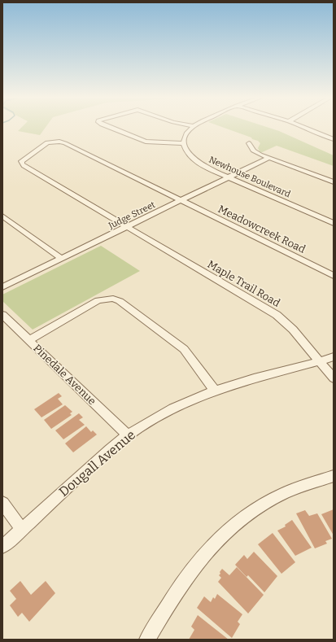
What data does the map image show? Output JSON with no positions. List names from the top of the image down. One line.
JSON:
{"streets":{"street":["Newhouse Boulevard","Judge Street","Meadowcreek Road","Maple Trail Road","Pinedale Avenue","Dougall Avenue"]},"crossings":[["Newhouse Boulevard","Judge Street"],["Judge Street","Meadowcreek Road"],["Judge Street","Maple Trail Road"],["Meadowcreek Road","Maple Trail Road"],["Maple Trail Road","Dougall Avenue"],["Pinedale Avenue","Dougall Avenue"]]}
